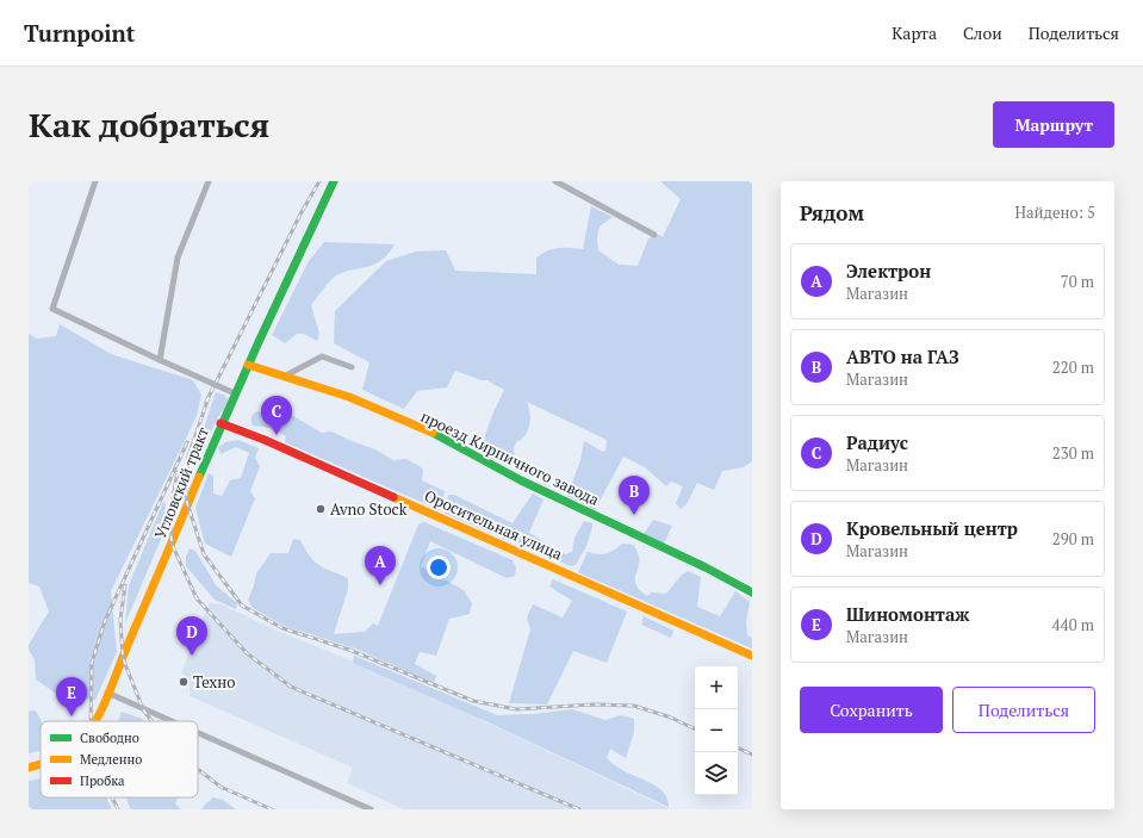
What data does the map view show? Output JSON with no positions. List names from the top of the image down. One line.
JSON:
{"streets":{"main road":["проезд Кирпичного завода","Угловский тракт","Оросительная улица"]},"crossings":[["проезд Кирпичного завода","Угловский тракт"],["Угловский тракт","Оросительная улица"]],"places":["Avno Stoсk","Техно"],"legend":["Свободно","Медленно","Пробка"],"page":{"header":"Turnpoint","nav":["Карта","Слои","Поделиться"],"buttons":["Маршрут",["Сохранить","Поделиться"]],"title":"Как добраться","heading":["Рядом","Найдено: 5"],"list":[{"mark":"A","name":"Электрон","note":"Магазин","value":"70 m"},{"mark":"B","name":"АВТО на ГАЗ","note":"Магазин","value":"220 m"},{"mark":"C","name":"Радиус","note":"Магазин","value":"230 m"},{"mark":"D","name":"Кровельный центр","note":"Магазин","value":"290 m"},{"mark":"E","name":"Шиномонтаж","note":"Магазин","value":"440 m"}],"pins":["C","B","A","D","E"],"map_buttons":["+","−"]}}
